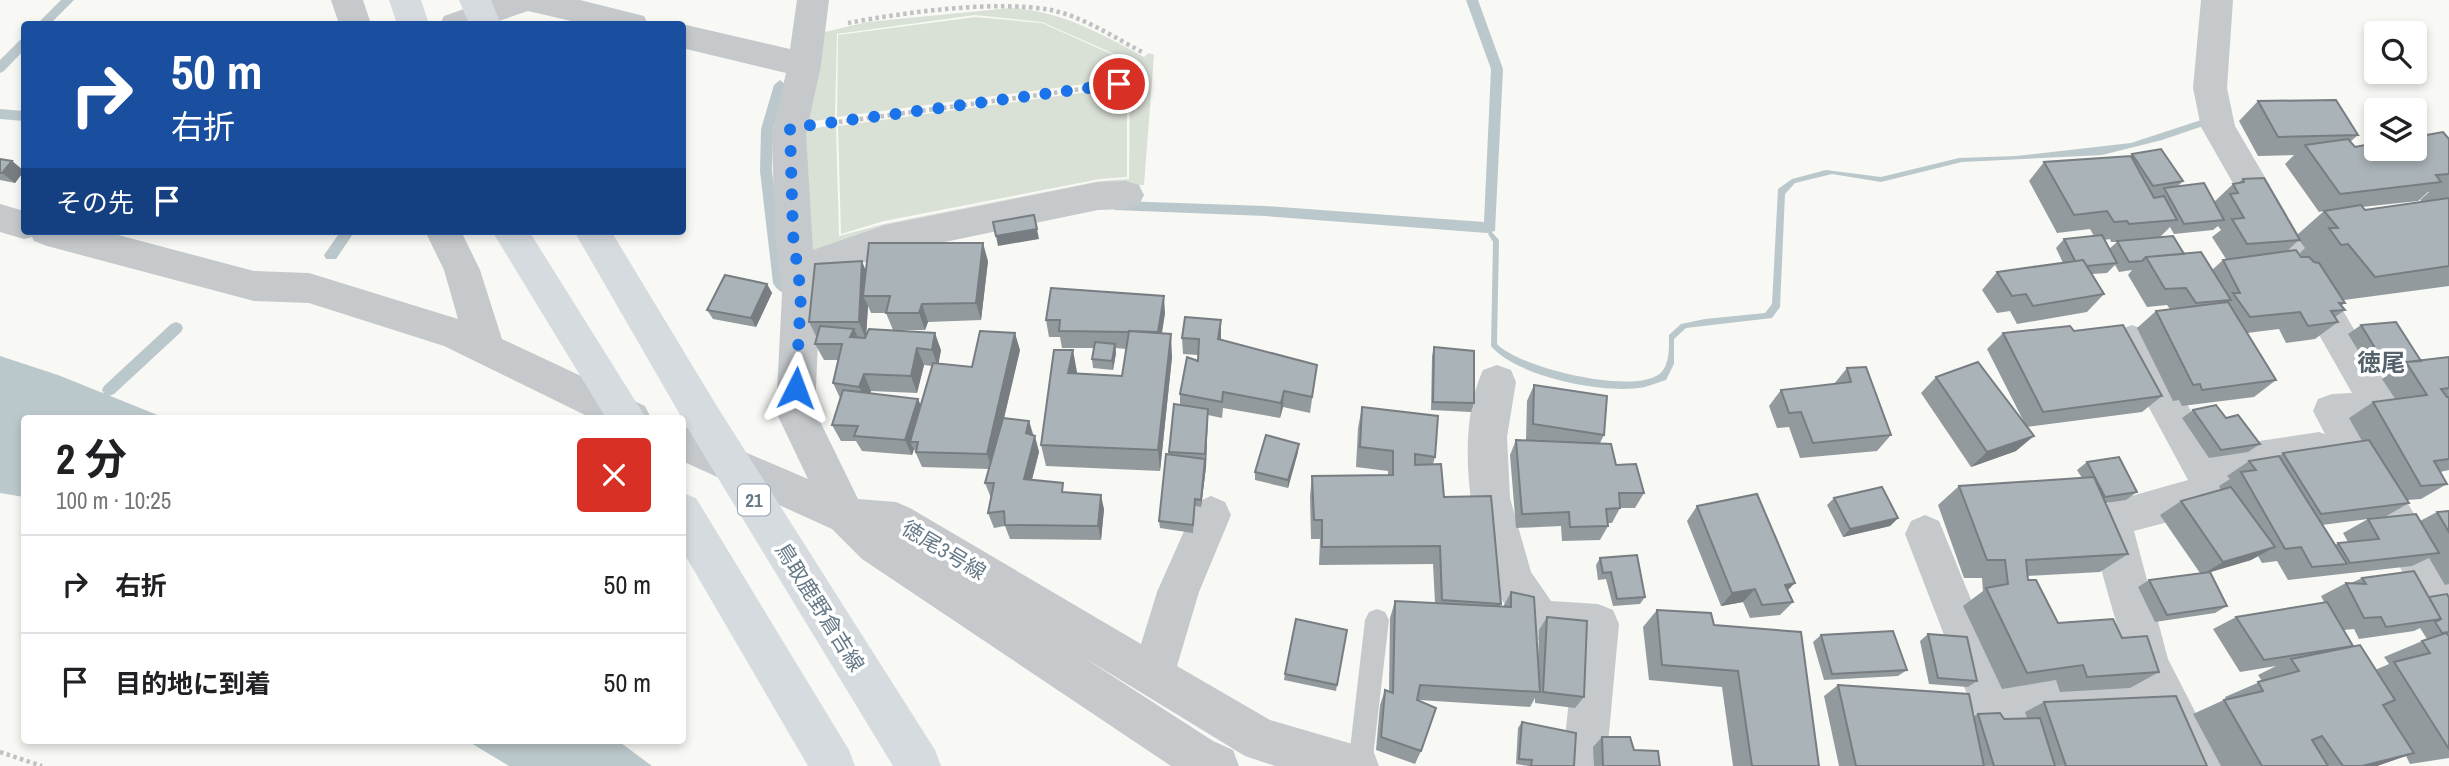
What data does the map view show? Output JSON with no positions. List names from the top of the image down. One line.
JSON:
{"streets":{"main road":["21","鳥取鹿野倉吉線"],"street":["徳尾3号線"]},"districts":["徳尾"],"page":{"turn":["50 m","右折"],"then":"その先","heading":["2 分","100 m · 10:25"],"list":[{"name":"右折","value":"50 m"},{"name":"目的地に到着","value":"50 m"}]}}
